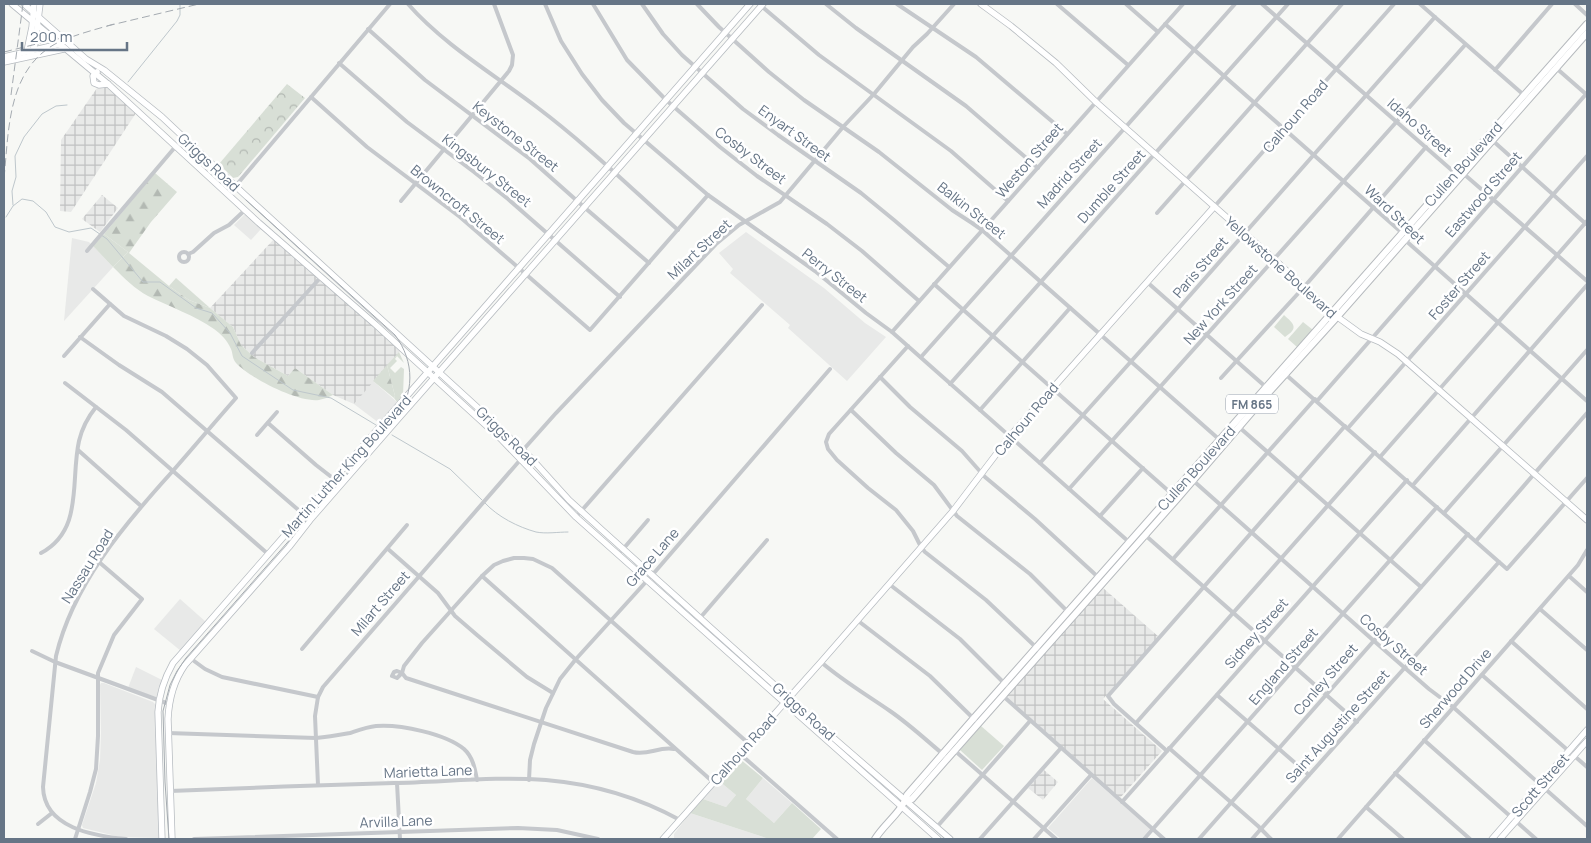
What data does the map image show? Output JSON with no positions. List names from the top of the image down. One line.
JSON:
{"streets":{"main road":["Calhoun Road","Griggs Road","Cullen Boulevard","Yellowstone Boulevard","FM 865","Martin Luther King Boulevard","Scott Street"],"street":["Idaho Street","Enyart Street","Keystone Street","Cosby Street","Weston Street","Kingsbury Street","Madrid Street","Dumble Street","Eastwood Street","Browncroft Street","Balkin Street","Ward Street","Milart Street","Paris Street","Perry Street","Foster Street","New York Street","Grace Lane","Nassau Road","Sidney Street","England Street","Conley Street","Sherwood Drive","Saint Augustine Street","Marietta Lane","Arvilla Lane"]},"crossings":[["Calhoun Road","Idaho Street"],["Calhoun Road","Griggs Road"],["Calhoun Road","Balkin Street"],["Calhoun Road","Ward Street"],["Calhoun Road","Yellowstone Boulevard"],["Calhoun Road","Perry Street"],["Calhoun Road","Marietta Lane"],["Idaho Street","Cullen Boulevard"],["Idaho Street","Dumble Street"],["Idaho Street","Eastwood Street"],["Idaho Street","Paris Street"],["Idaho Street","Foster Street"],["Idaho Street","New York Street"],["Enyart Street","Weston Street"],["Enyart Street","Milart Street"],["Enyart Street","Martin Luther King Boulevard"],["Keystone Street","Martin Luther King Boulevard"],["Cosby Street","Weston Street"],["Cosby Street","Cullen Boulevard"],["Cosby Street","Eastwood Street"],["Cosby Street","Milart Street"],["Cosby Street","Foster Street"],["Cosby Street","Martin Luther King Boulevard"],["Cosby Street","Sidney Street"],["Cosby Street","England Street"],["Cosby Street","Conley Street"],["Cosby Street","Sherwood Drive"],["Cosby Street","Saint Augustine Street"],["Cosby Street","Scott Street"],["Weston Street","Balkin Street"],["Weston Street","Ward Street"],["Weston Street","Yellowstone Boulevard"],["Weston Street","Perry Street"],["Griggs Road","Cullen Boulevard"],["Griggs Road","Milart Street"],["Griggs Road","Martin Luther King Boulevard"],["Griggs Road","Grace Lane"],["Cullen Boulevard","Balkin Street"],["Cullen Boulevard","Ward Street"],["Cullen Boulevard","Yellowstone Boulevard"],["Cullen Boulevard","Perry Street"],["Kingsbury Street","Browncroft Street"],["Kingsbury Street","Martin Luther King Boulevard"],["Madrid Street","Balkin Street"],["Madrid Street","Ward Street"],["Madrid Street","Yellowstone Boulevard"],["Madrid Street","Perry Street"],["Dumble Street","Balkin Street"],["Dumble Street","Ward Street"],["Dumble Street","Yellowstone Boulevard"],["Dumble Street","Perry Street"],["Eastwood Street","Ward Street"],["Eastwood Street","Yellowstone Boulevard"],["Browncroft Street","Martin Luther King Boulevard"],["Balkin Street","Milart Street"],["Balkin Street","Paris Street"],["Balkin Street","New York Street"],["Balkin Street","Martin Luther King Boulevard"],["Ward Street","Paris Street"],["Ward Street","Foster Street"],["Ward Street","New York Street"],["Milart Street","Perry Street"],["Milart Street","Marietta Lane"],["Paris Street","Yellowstone Boulevard"],["Paris Street","Perry Street"],["Yellowstone Boulevard","Foster Street"],["Yellowstone Boulevard","New York Street"],["Perry Street","New York Street"],["Perry Street","Martin Luther King Boulevard"],["Martin Luther King Boulevard","Marietta Lane"],["Grace Lane","Marietta Lane"]],"scale_bar":"200 m"}
